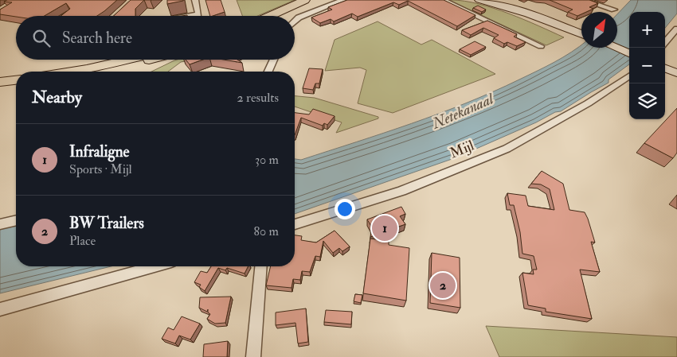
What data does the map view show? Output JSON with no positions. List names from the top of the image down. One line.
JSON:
{"streets":{"street":["Mijl"]},"water":["Netekanaal"],"north":"top right","page":{"map_buttons":["+","−"],"search":"Search here","heading":["Nearby","2 results"],"list":[{"mark":"1","name":"Infraligne","note":"Sports · Mijl","value":"30 m"},{"mark":"2","name":"BW Trailers","note":"Place","value":"80 m"}],"pins":["1","2"]}}
